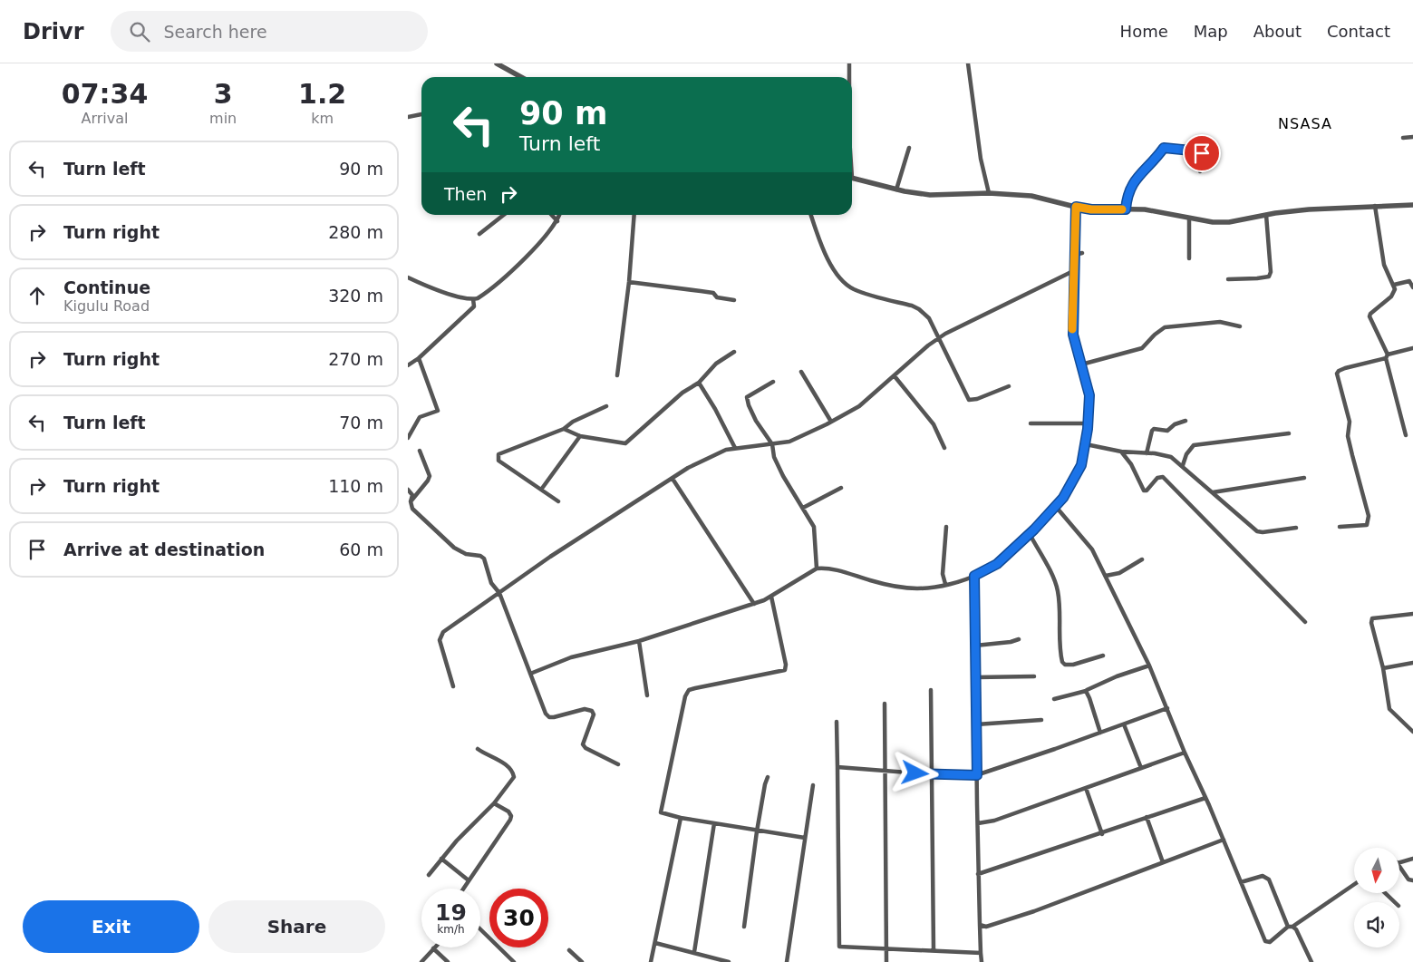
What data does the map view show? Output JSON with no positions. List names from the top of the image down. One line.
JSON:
{"districts":["NSASA"],"north":"bottom","page":{"header":"Drivr","search":"Search here","nav":["Home","Map","About","Contact"],"eta":["07:34","Arrival","3","min","1.2","km"],"turn":["90 m","Turn left"],"list":[{"name":"Turn left","value":"90 m"},{"name":"Turn right","value":"280 m"},{"name":"Continue","note":"Kigulu Road","value":"320 m"},{"name":"Turn right","value":"270 m"},{"name":"Turn left","value":"70 m"},{"name":"Turn right","value":"110 m"},{"name":"Arrive at destination","value":"60 m"}],"then":"Then","speed":"19 km/h","limit":"30","buttons":["Exit","Share"]}}
